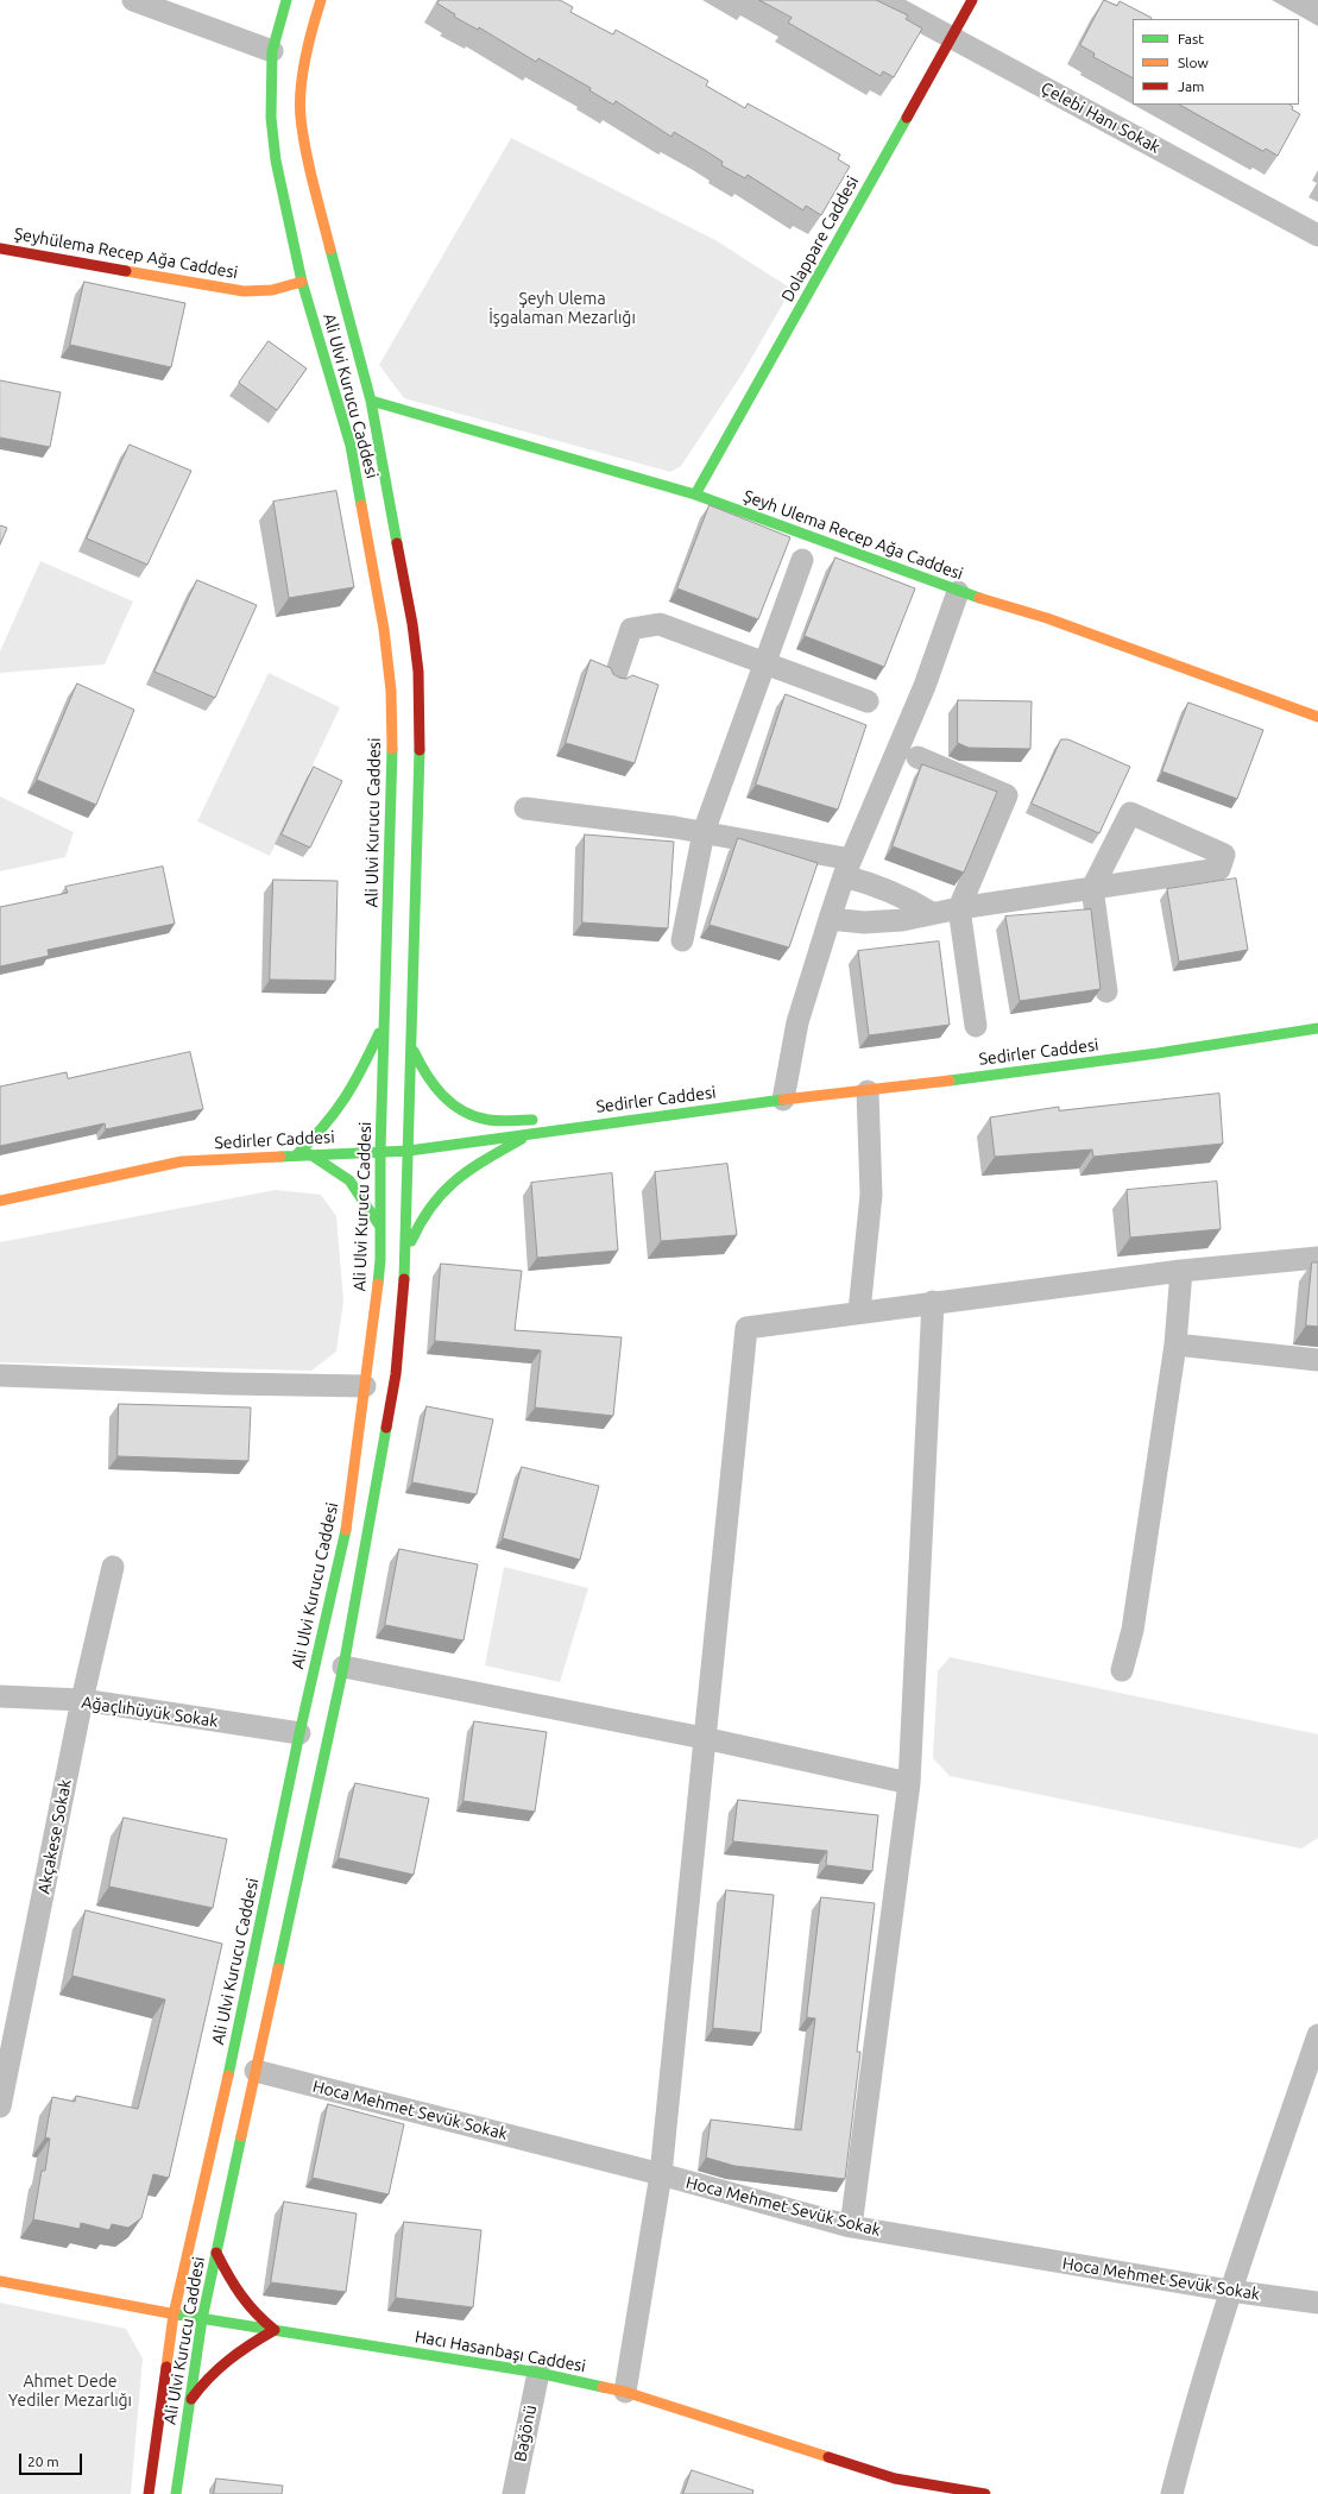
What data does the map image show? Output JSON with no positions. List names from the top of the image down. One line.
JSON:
{"streets":{"main road":["Dolappare Caddesi","Şeyhülema Recep Ağa Caddesi","Ali Ulvi Kurucu Caddesi","Şeyh Ulema Recep Ağa Caddesi","Sedirler Caddesi","Hacı Hasanbaşı Caddesi"],"street":["Çelebi Hanı Sokak","Ağaçlıhüyük Sokak","Akçakese Sokak","Hoca Mehmet Sevük Sokak","Bağönü"]},"crossings":[["Çelebi Hanı Sokak","Dolappare Caddesi"],["Dolappare Caddesi","Şeyh Ulema Recep Ağa Caddesi"],["Şeyhülema Recep Ağa Caddesi","Ali Ulvi Kurucu Caddesi"],["Ali Ulvi Kurucu Caddesi","Şeyh Ulema Recep Ağa Caddesi"],["Ali Ulvi Kurucu Caddesi","Sedirler Caddesi"],["Ali Ulvi Kurucu Caddesi","Ağaçlıhüyük Sokak"],["Ali Ulvi Kurucu Caddesi","Hoca Mehmet Sevük Sokak"],["Ali Ulvi Kurucu Caddesi","Hacı Hasanbaşı Caddesi"],["Ağaçlıhüyük Sokak","Akçakese Sokak"],["Hacı Hasanbaşı Caddesi","Bağönü"]],"parks":["Şeyh Ulema İşgalaman Mezarlığı","Ahmet Dede Yediler Mezarlığı"],"legend":["Fast","Slow","Jam"],"scale_bar":"20 m"}
